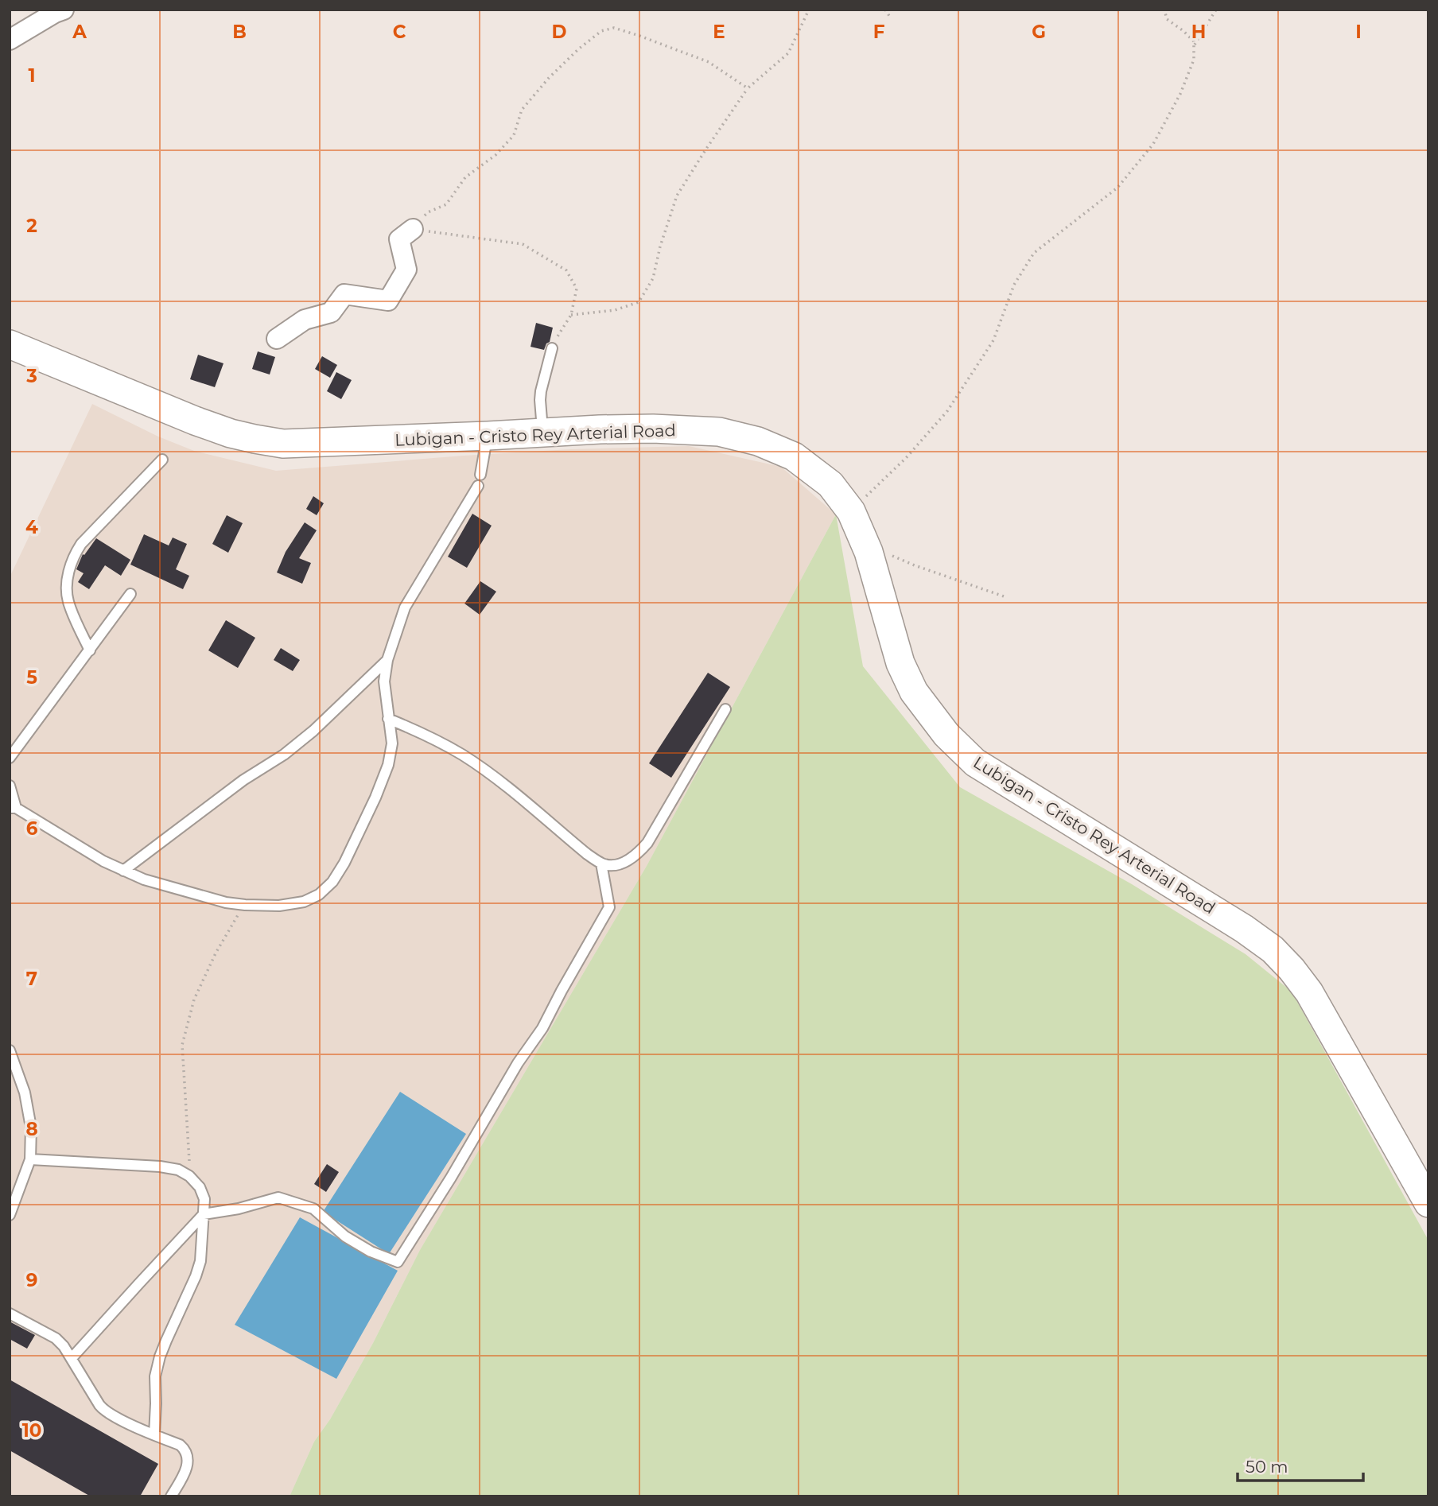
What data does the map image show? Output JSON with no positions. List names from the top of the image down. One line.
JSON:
{"streets":{"main road":["Lubigan - Cristo Rey Arterial Road"]},"scale_bar":"50 m","grid":{"columns":["A","B","C","D","E","F","G","H","I"],"rows":["1","2","3","4","5","6","7","8","9","10"]}}
